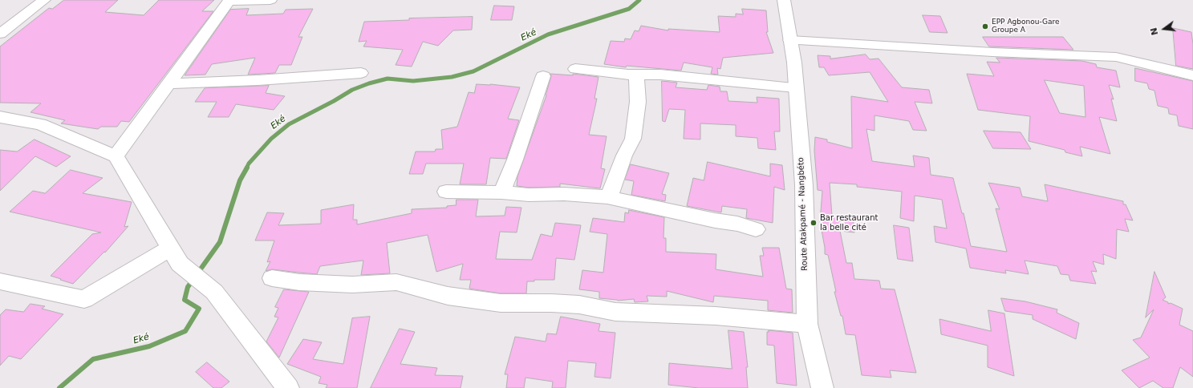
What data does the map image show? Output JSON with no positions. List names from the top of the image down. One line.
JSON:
{"streets":{"street":["Route Atakpamé - Nangbéto"]},"water":["Eké"],"places":["EPP Agbonou-Gare Groupe A","Bar restaurant la belle cité"],"north":"left"}
